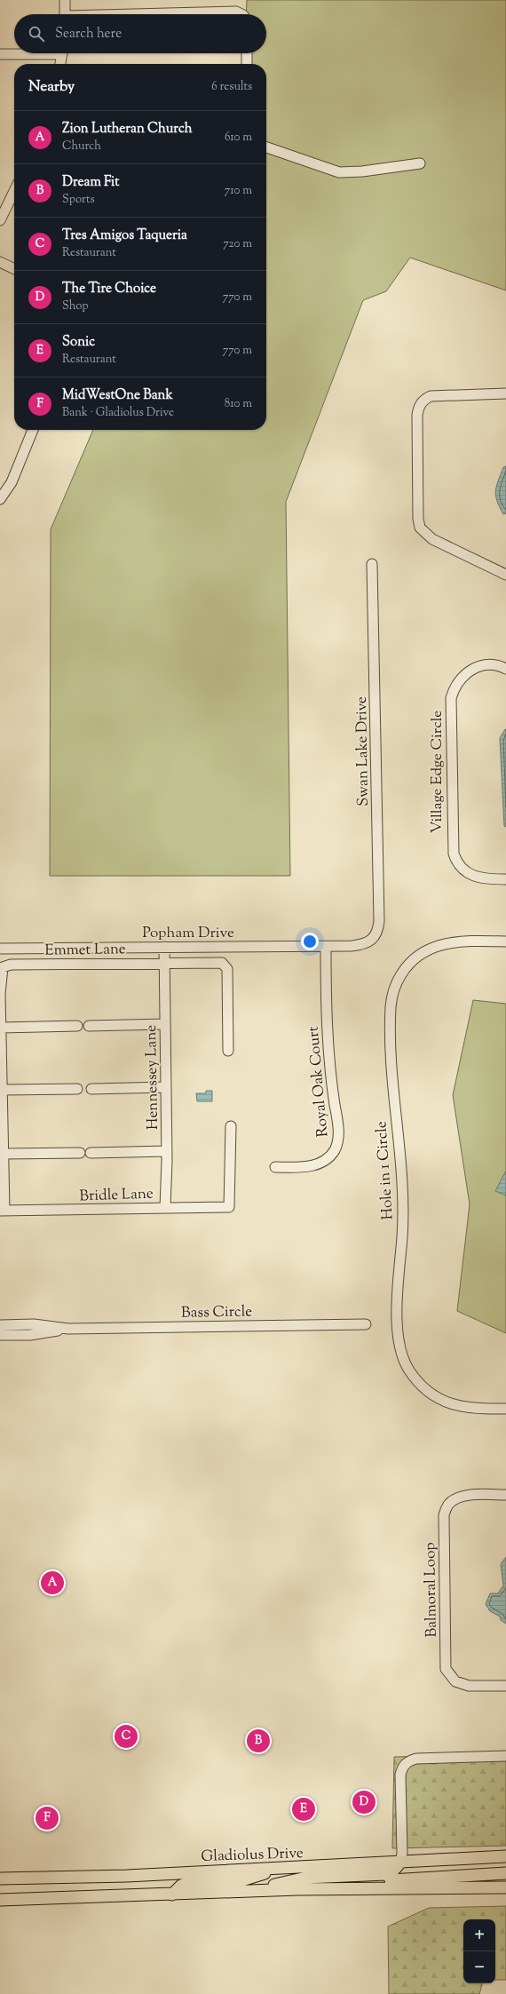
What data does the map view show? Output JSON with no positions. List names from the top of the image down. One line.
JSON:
{"streets":{"main road":["Gladiolus Drive"],"street":["Swan Lake Drive","Village Edge Circle","Popham Drive","Emmet Lane","Hennessey Lane","Royal Oak Court","Hole in 1 Circle","Bridle Lane","Bass Circle","Balmoral Loop"]},"crossings":[["Swan Lake Drive","Popham Drive"],["Popham Drive","Hennessey Lane"],["Popham Drive","Royal Oak Court"],["Emmet Lane","Hennessey Lane"],["Hennessey Lane","Bridle Lane"]],"page":{"search":"Search here","heading":["Nearby","6 results"],"list":[{"mark":"A","name":"Zion Lutheran Church","note":"Church","value":"610 m"},{"mark":"B","name":"Dream Fit","note":"Sports","value":"710 m"},{"mark":"C","name":"Tres Amigos Taqueria","note":"Restaurant","value":"720 m"},{"mark":"D","name":"The Tire Choice","note":"Shop","value":"770 m"},{"mark":"E","name":"Sonic","note":"Restaurant","value":"770 m"},{"mark":"F","name":"MidWestOne Bank","note":"Bank · Gladiolus Drive","value":"810 m"}],"pins":["A","C","B","D","E","F"],"map_buttons":["+","−"]}}
